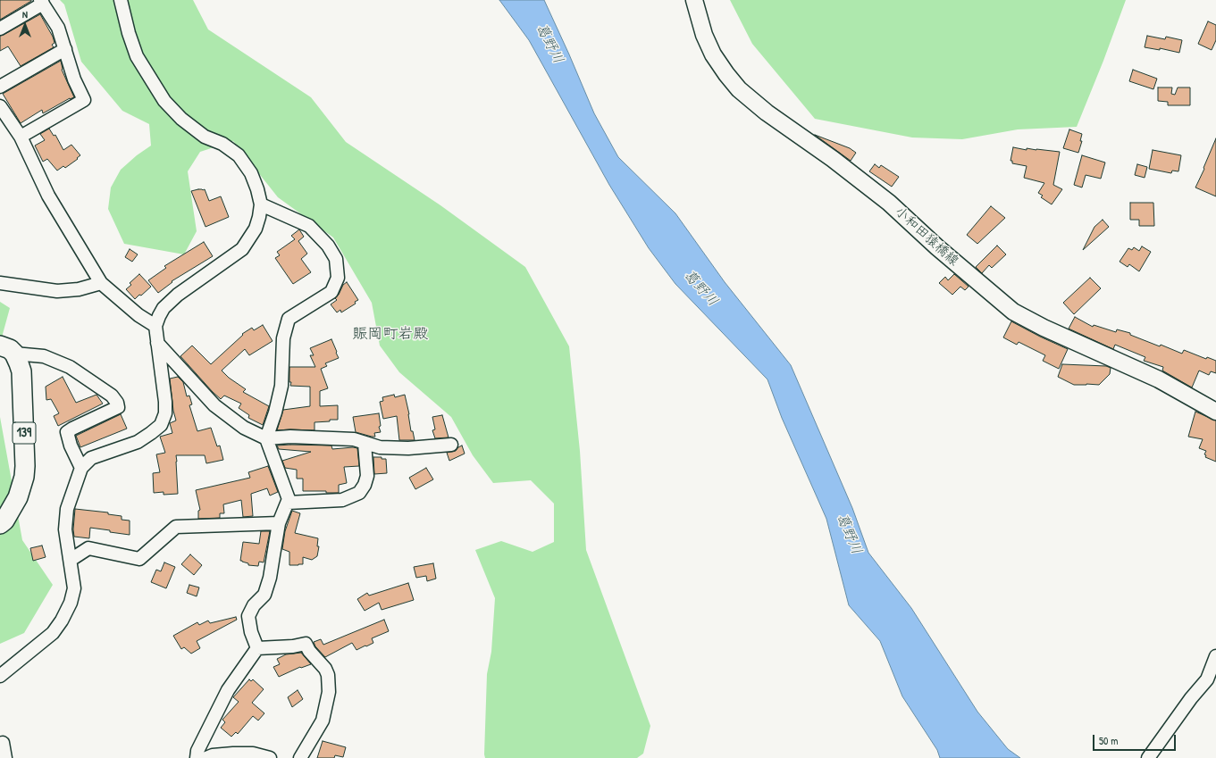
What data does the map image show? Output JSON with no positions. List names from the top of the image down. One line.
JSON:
{"streets":{"highway":["139"],"main road":["小和田猿橋線"]},"districts":["賑岡町岩殿"],"water":["葛野川"],"scale_bar":"50 m","north":"top"}
